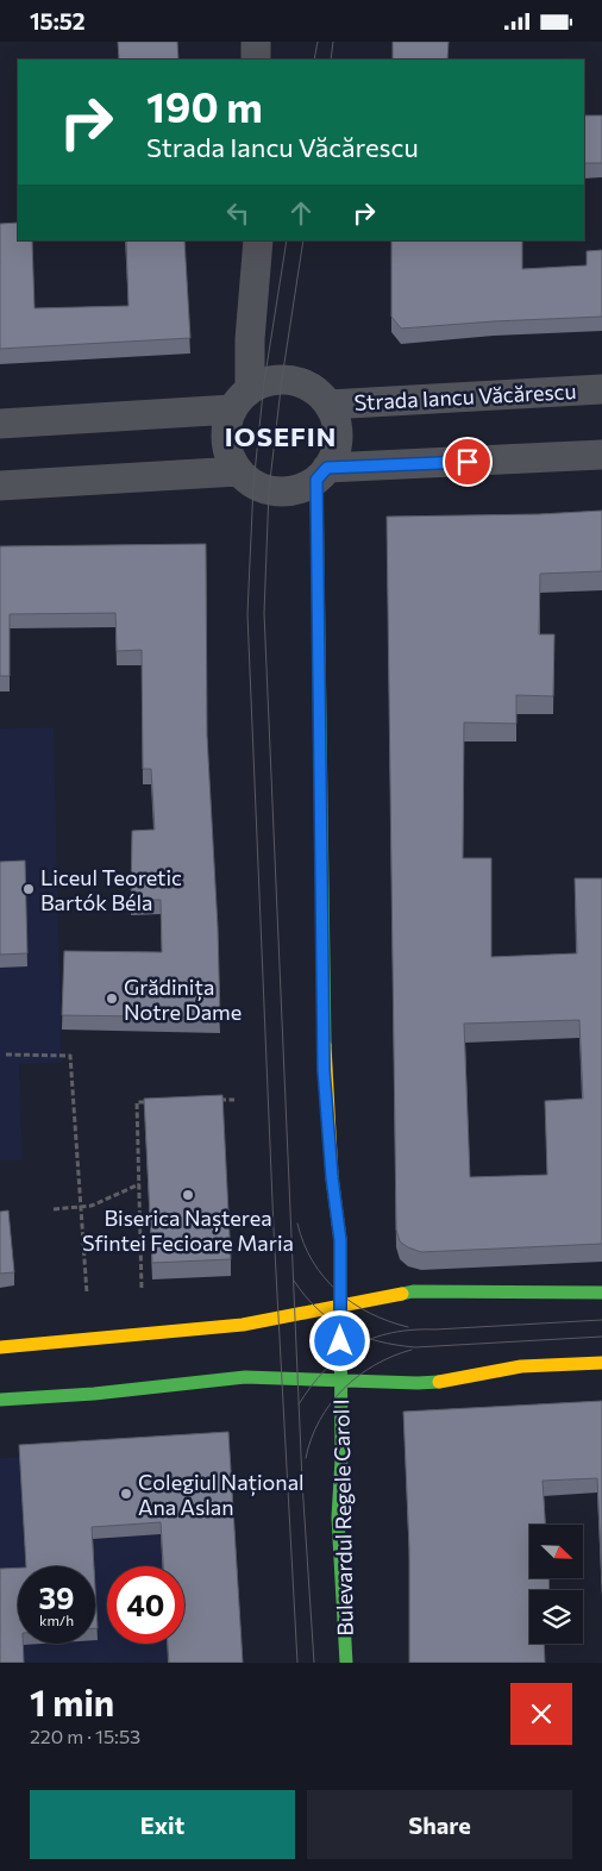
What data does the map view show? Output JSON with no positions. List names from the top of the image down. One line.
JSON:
{"streets":{"main road":["Bulevardul Regele Carol I"],"street":["Strada Iancu Văcărescu"]},"crossings":[["Strada Iancu Văcărescu","Bulevardul Regele Carol I"]],"districts":["IOSEFIN"],"places":["Liceul Teoretic Bartók Béla","Grădinița Notre Dame","Biserica Nașterea Sfintei Fecioare Maria","Colegiul Național Ana Aslan"],"north":"bottom right","page":{"status":"15:52","turn":["190 m","Strada Iancu Văcărescu"],"speed":"39 km/h","limit":"40","heading":["1 min","220 m · 15:53"],"buttons":["Exit","Share"]}}
